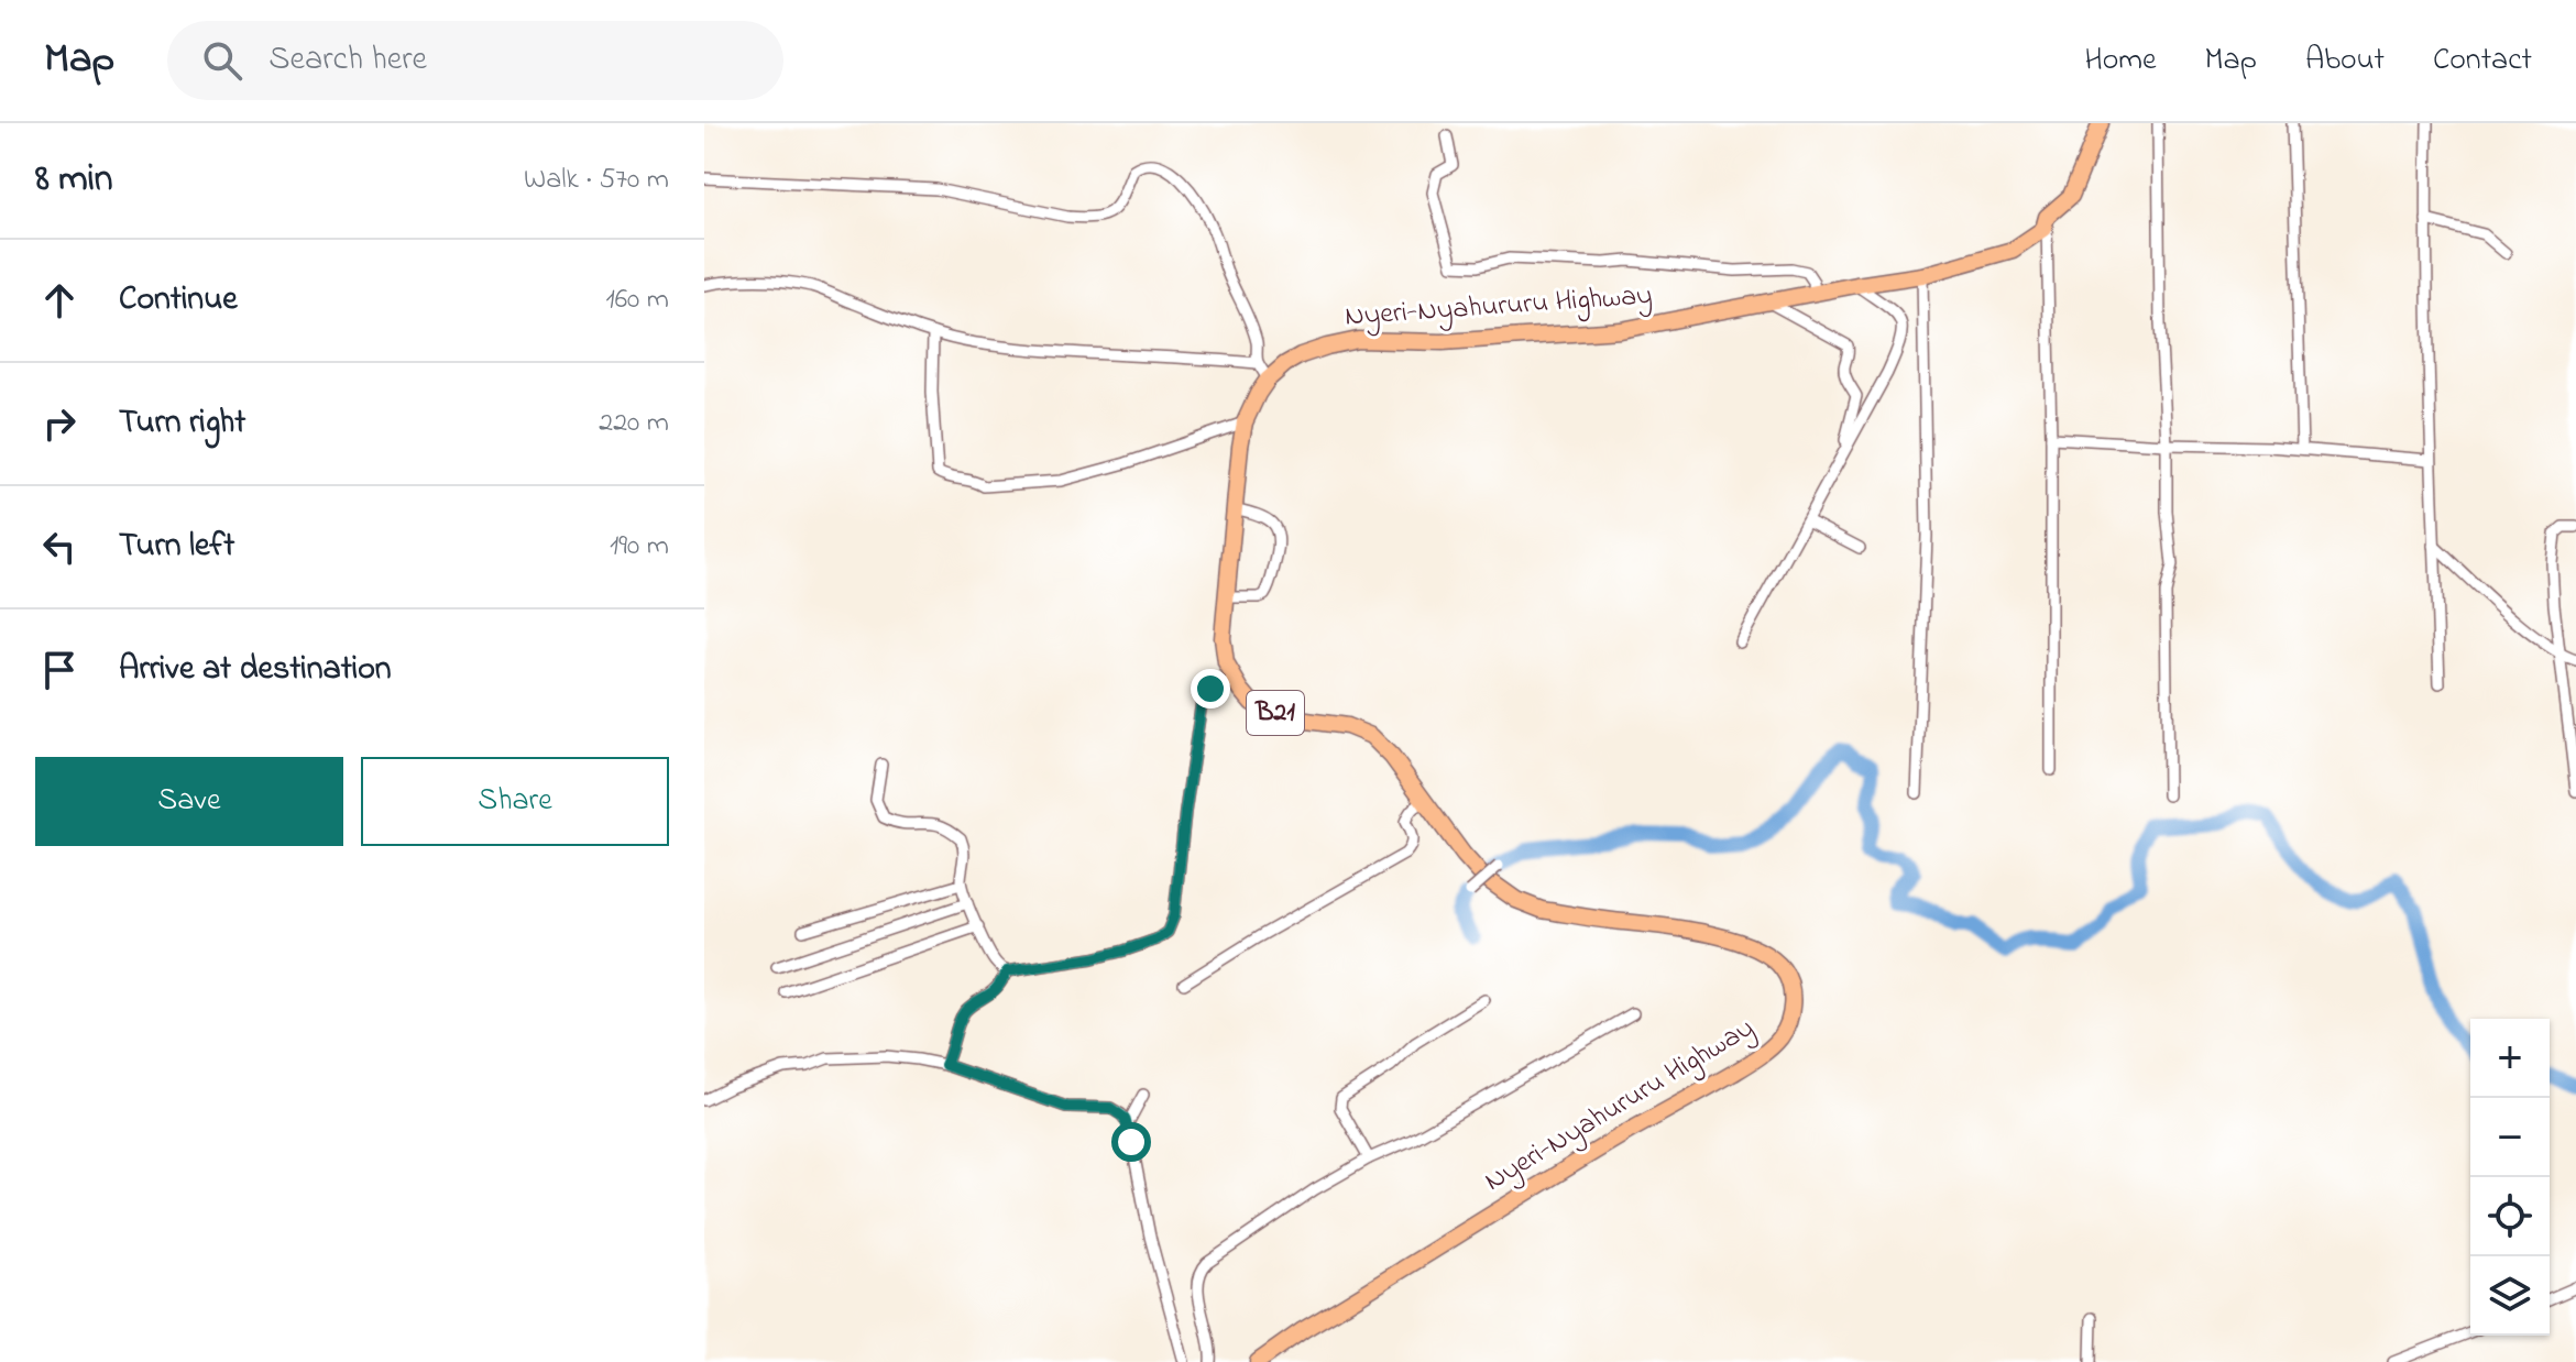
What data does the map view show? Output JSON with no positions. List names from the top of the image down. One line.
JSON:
{"streets":{"highway":["Nyeri-Nyahururu Highway","B21"]},"page":{"header":"Map","search":"Search here","nav":["Home","Map","About","Contact"],"heading":["8 min","Walk · 570 m"],"list":[["Continue","160 m"],["Turn right","220 m"],["Turn left","190 m"],"Arrive at destination"],"buttons":["Save","Share"],"map_buttons":["+","−"]}}
